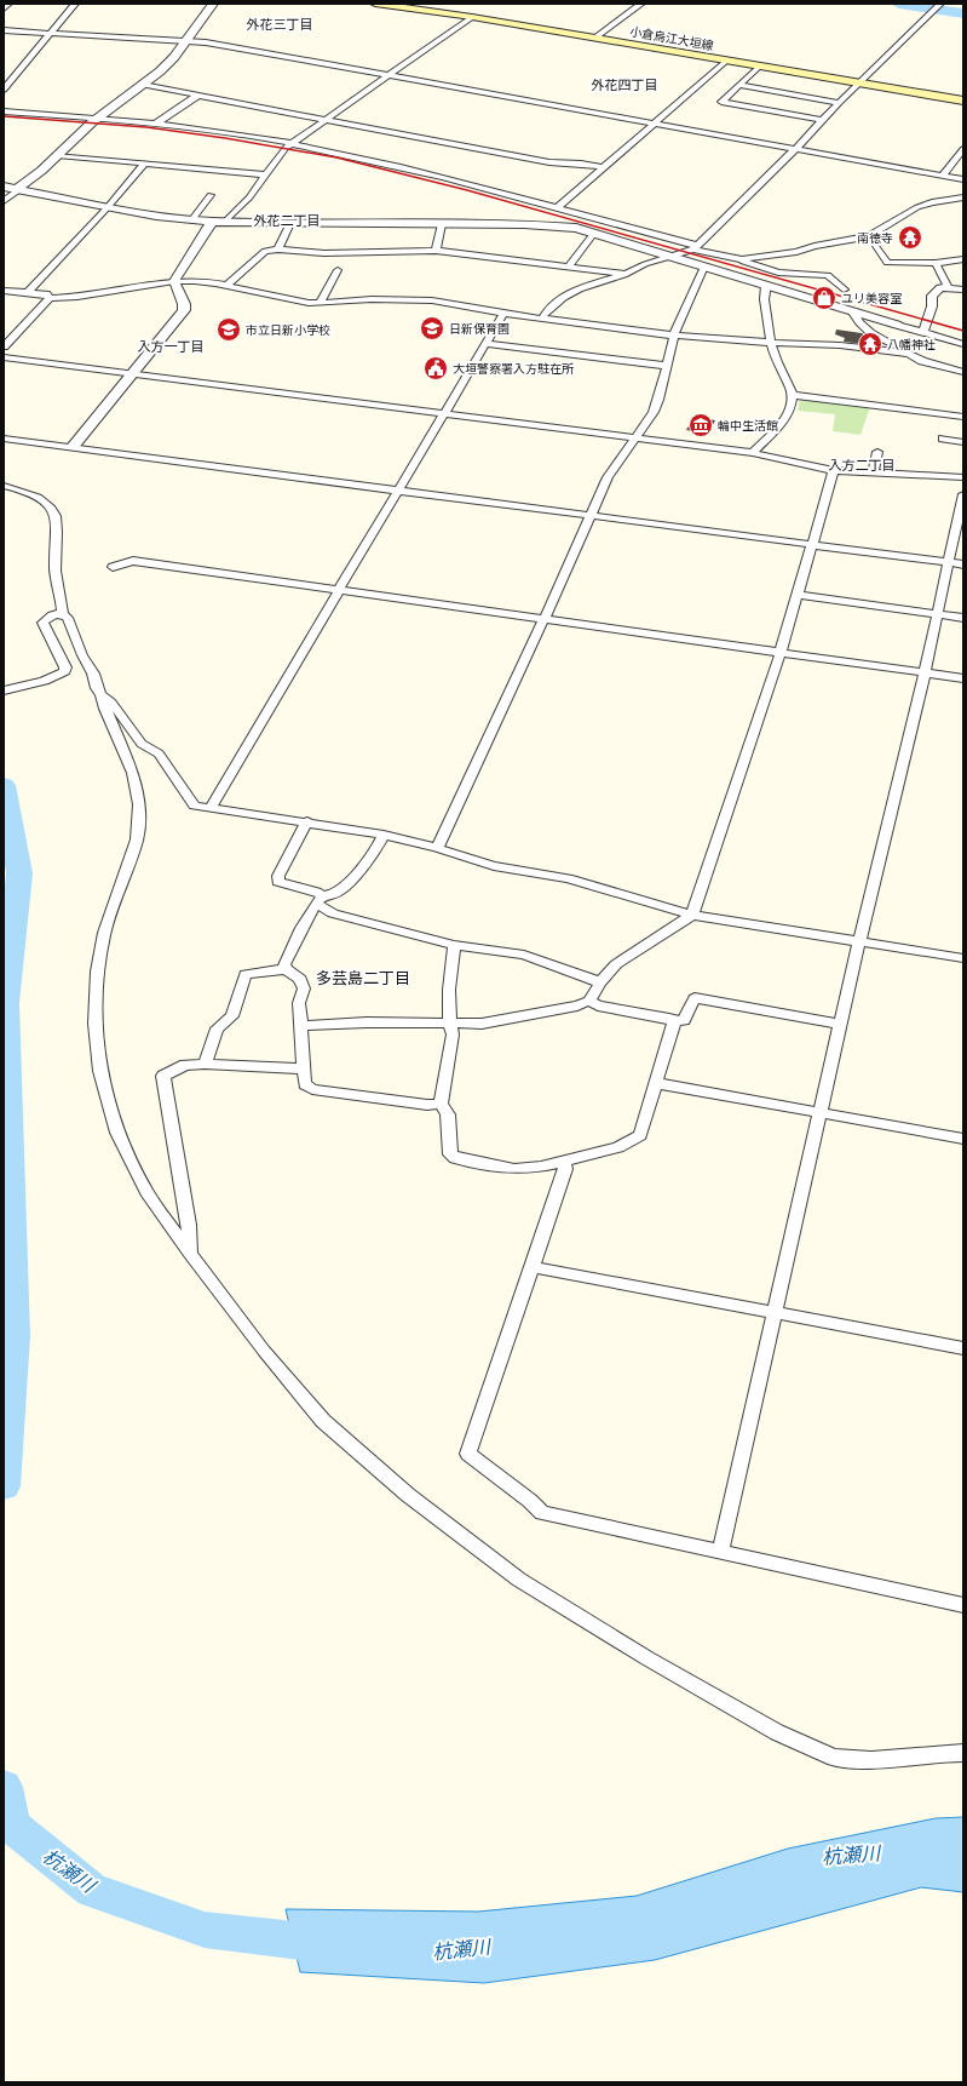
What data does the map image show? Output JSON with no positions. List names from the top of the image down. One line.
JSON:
{"streets":{"main road":["小倉烏江大垣線"]},"districts":["外花三丁目","外花四丁目","外花二丁目","入方一丁目","入方二丁目","多芸島二丁目"],"water":["杭瀬川"],"places":{"temple":["南徳寺","八幡神社"],"shop":["ユリ美容室"],"school or university":["日新保育園","市立日新小学校"],"public building":["大垣警察署入方駐在所"],"museum":["輪中生活館"]}}
